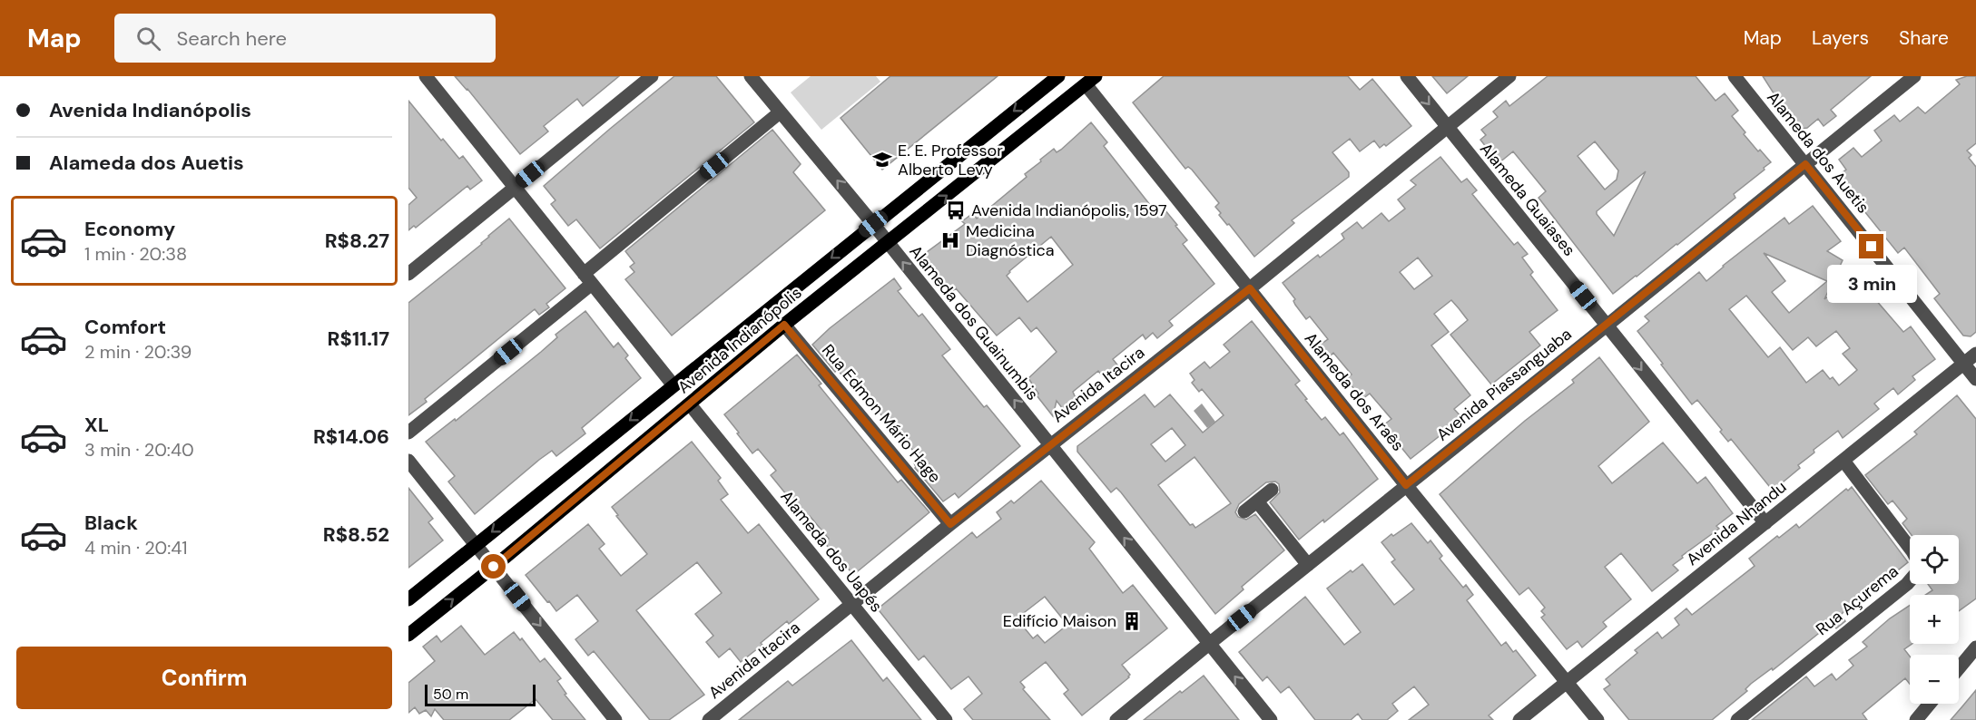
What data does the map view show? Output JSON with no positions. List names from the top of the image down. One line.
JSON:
{"streets":{"main road":["Avenida Indianópolis"],"street":["Alameda dos Auetis","Alameda Guaiases","Alameda dos Guainumbis","Avenida Itacira","Avenida Piassanguaba","Alameda dos Araês","Rua Edmon Mário Hage","Avenida Nhandu","Alameda dos Uapés","Rua Açurema"]},"crossings":[["Alameda dos Auetis","Avenida Piassanguaba"],["Alameda dos Auetis","Avenida Nhandu"],["Alameda Guaiases","Avenida Itacira"],["Alameda Guaiases","Avenida Piassanguaba"],["Alameda Guaiases","Avenida Nhandu"],["Alameda dos Guainumbis","Avenida Indianópolis"],["Alameda dos Guainumbis","Avenida Itacira"],["Alameda dos Guainumbis","Avenida Piassanguaba"],["Avenida Indianópolis","Alameda dos Araês"],["Avenida Indianópolis","Rua Edmon Mário Hage"],["Avenida Indianópolis","Alameda dos Uapés"],["Avenida Itacira","Alameda dos Araês"],["Avenida Itacira","Rua Edmon Mário Hage"],["Avenida Itacira","Alameda dos Uapés"],["Avenida Piassanguaba","Alameda dos Araês"],["Alameda dos Araês","Avenida Nhandu"],["Avenida Nhandu","Rua Açurema"]],"one_way":["Alameda Guaiases","Alameda dos Guainumbis"],"places":{"school or university":["E. E. Professor Alberto Levy"],"bus stop":["Avenida Indianópolis, 1597"],"hospital":["Medicina Diagnóstica"],"building":["Edifício Maison"]},"scale_bar":"50 m","page":{"header":"Map","search":"Search here","nav":["Map","Layers","Share"],"banner":["Avenida Indianópolis","Alameda dos Auetis"],"list":[{"name":"Economy","note":"1 min · 20:38","value":"R$8.27"},{"name":"Comfort","note":"2 min · 20:39","value":"R$11.17"},{"name":"XL","note":"3 min · 20:40","value":"R$14.06"},{"name":"Black","note":"4 min · 20:41","value":"R$8.52"}],"bubble":"3 min","map_buttons":["+","−"],"buttons":"Confirm","scale":"50 m"}}
